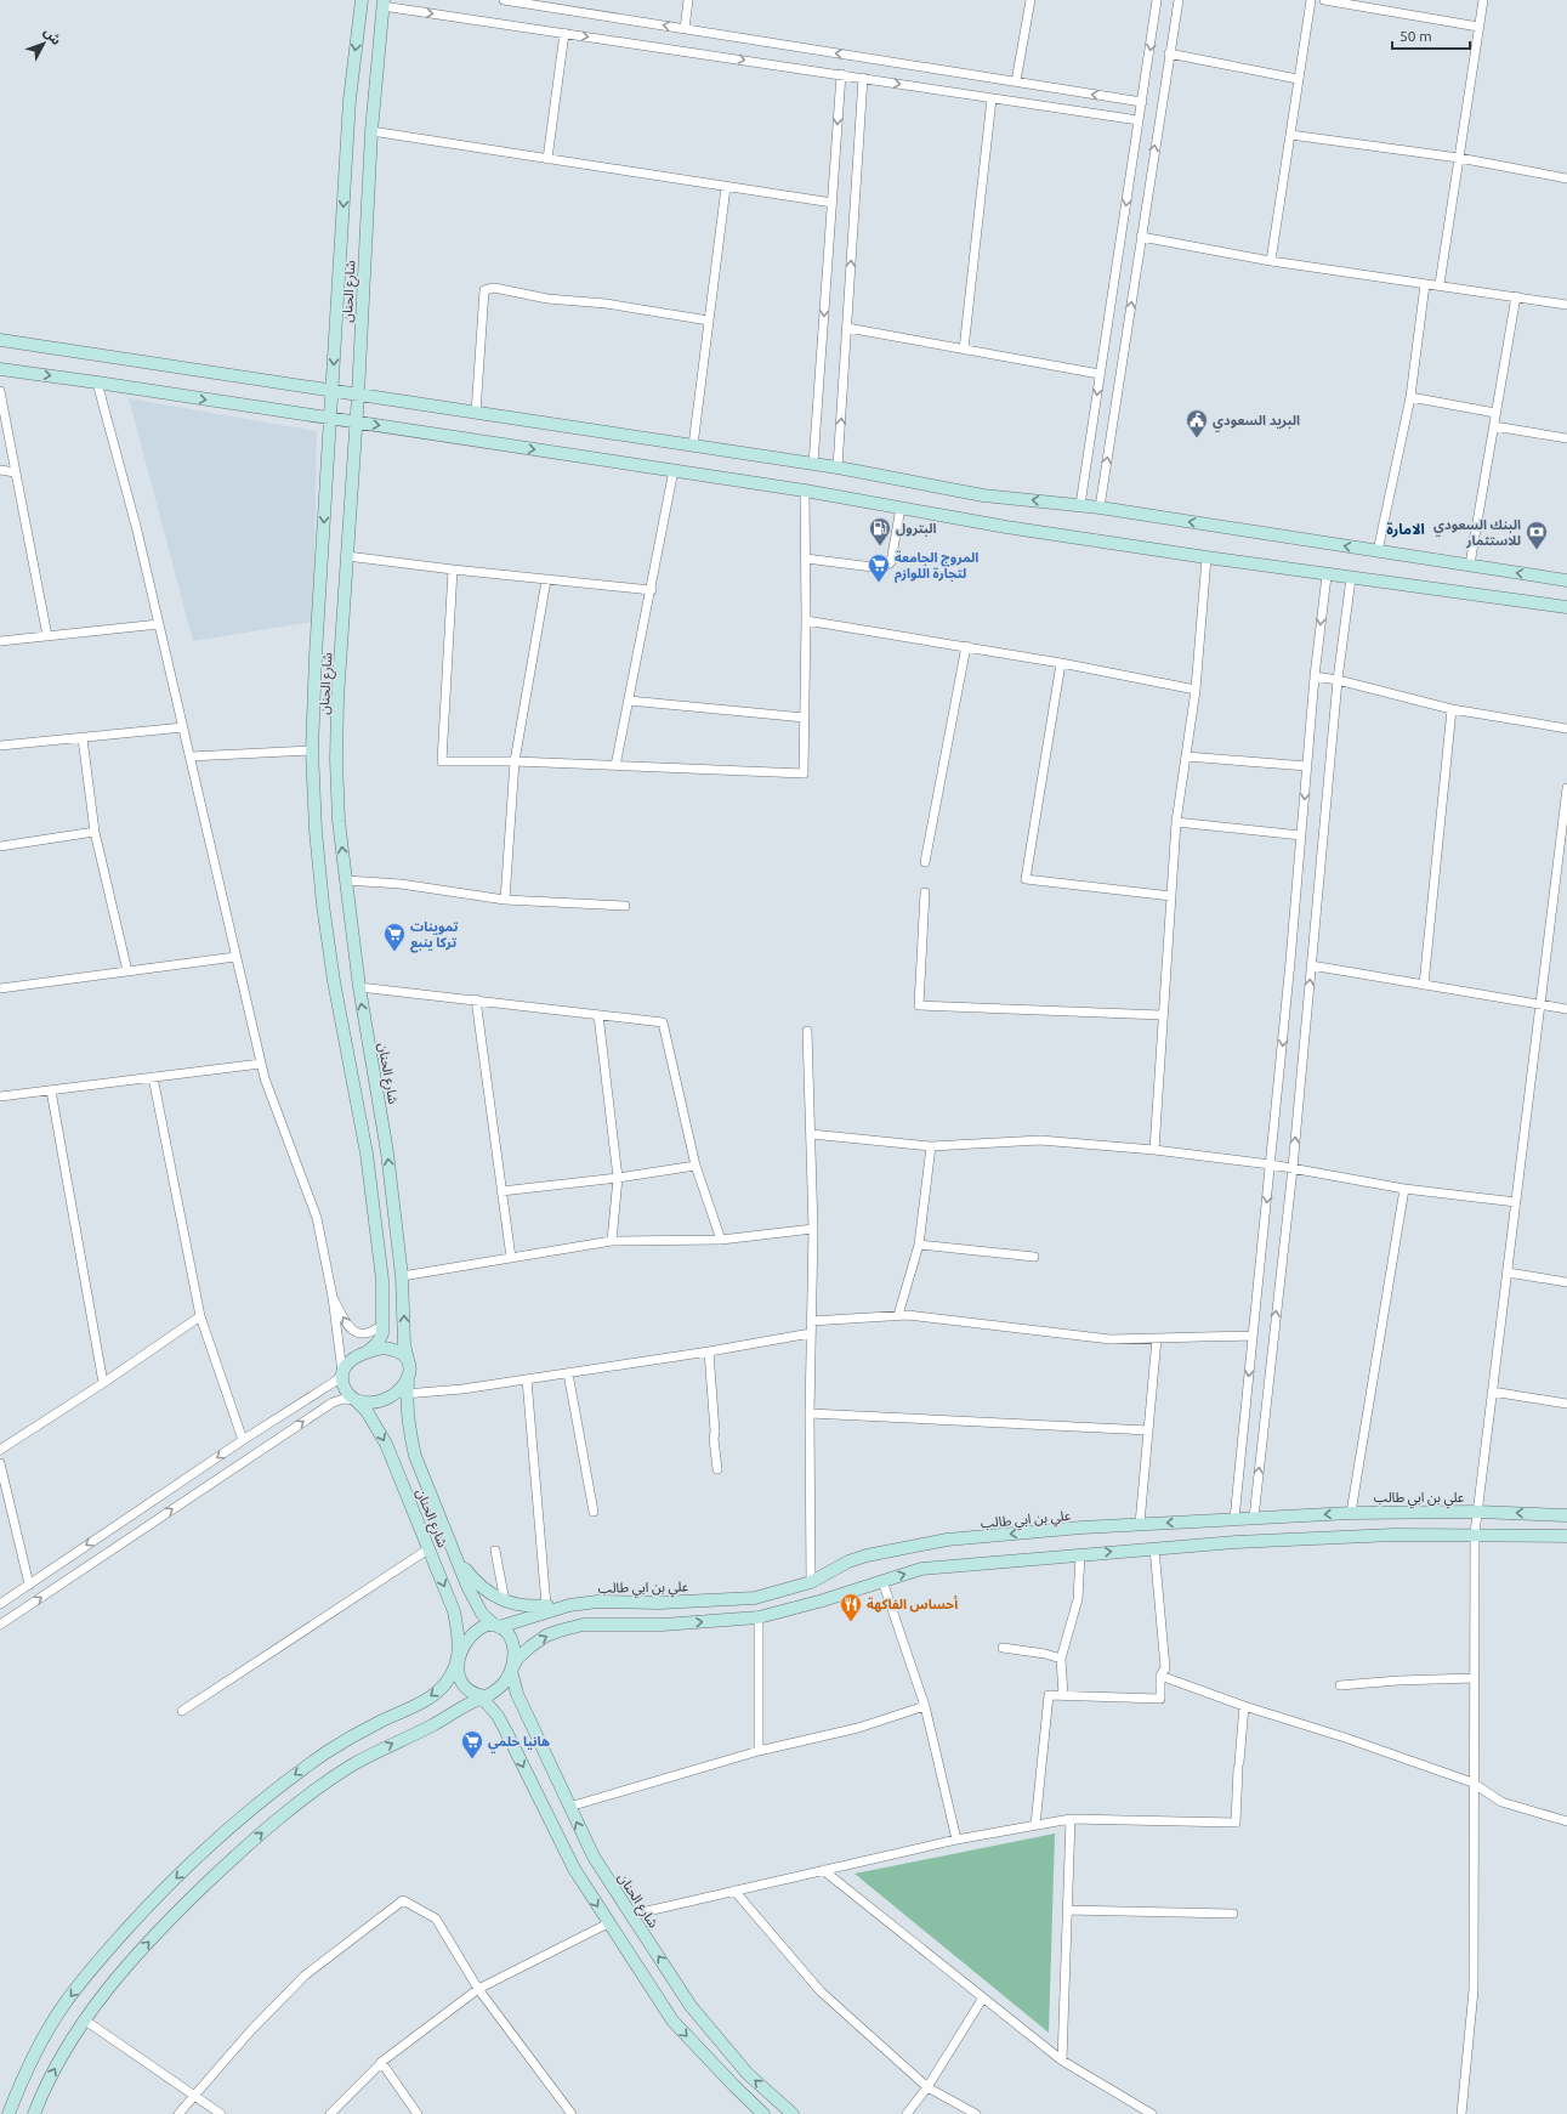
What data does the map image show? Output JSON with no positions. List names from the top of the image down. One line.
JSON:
{"streets":{"main road":["شارع الحنان","علي بن ابي طالب"]},"crossings":[["شارع الحنان","علي بن ابي طالب"]],"districts":["الامارة"],"places":{"public building":["البريد السعودي"],"fuel station":["البترول"],"bank":["البنك السعودي للاستثمار"],"supermarket":["المروج الجامعة لتجارة اللوازم","تموينات تركا ينبع","هانيا حلمي"],"restaurant":["أحساس الفاكهة"]},"scale_bar":"50 m","north":"top right"}
